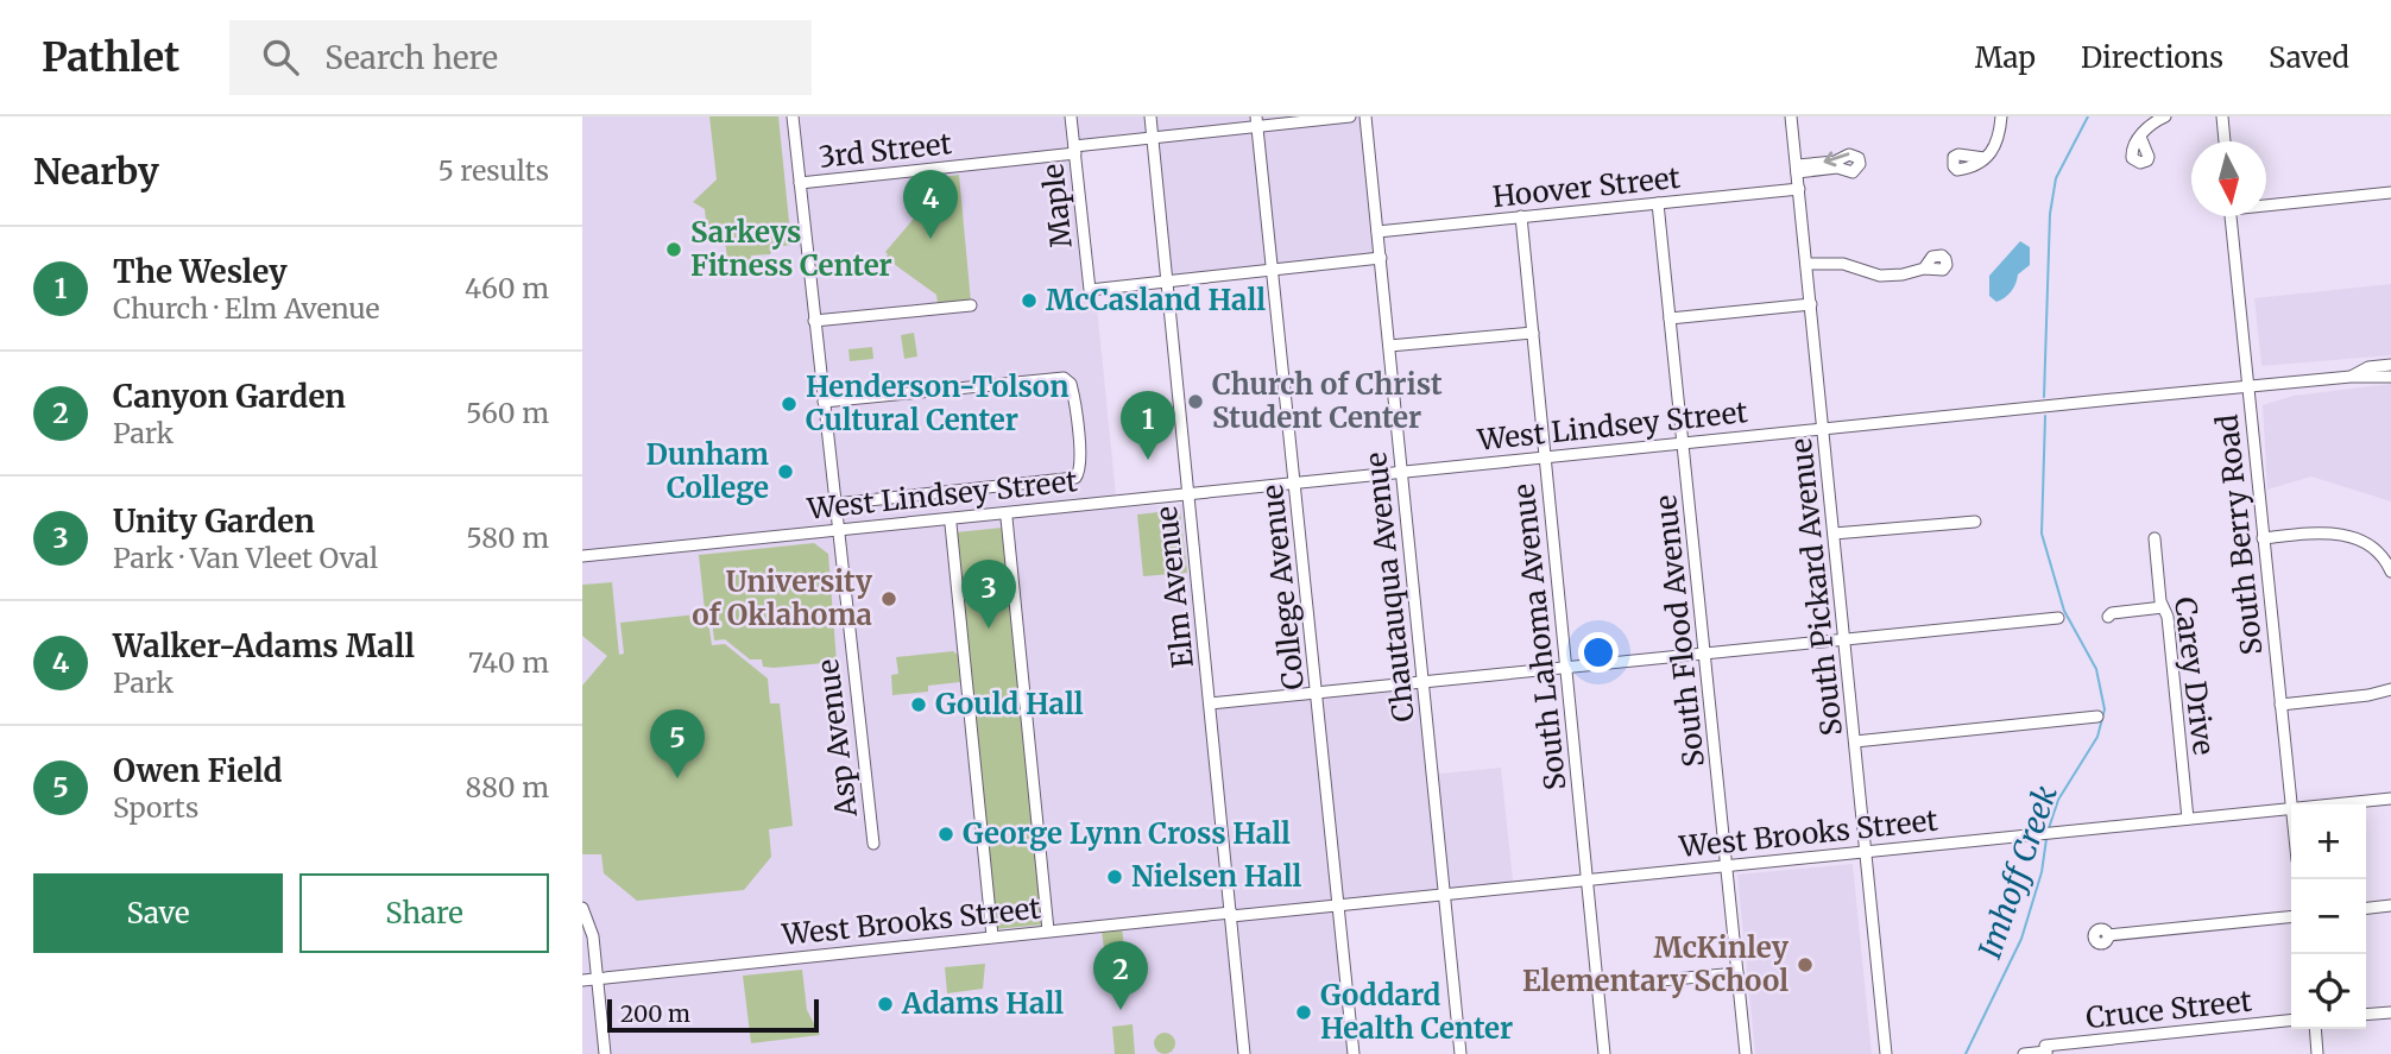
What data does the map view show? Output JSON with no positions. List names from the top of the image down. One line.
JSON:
{"streets":{"street":["3rd Street","Hoover Street","Maple","West Lindsey Street","South Berry Road","Elm Avenue","College Avenue","Chautauqua Avenue","South Pickard Avenue","South Flood Avenue","South Lahoma Avenue","Carey Drive","Asp Avenue","West Brooks Street","Cruce Street"]},"crossings":[["3rd Street","Maple"],["3rd Street","Elm Avenue"],["3rd Street","College Avenue"],["3rd Street","Asp Avenue"],["Hoover Street","Chautauqua Avenue"],["Hoover Street","South Pickard Avenue"],["Hoover Street","South Flood Avenue"],["Hoover Street","South Lahoma Avenue"],["Maple","Elm Avenue"],["West Lindsey Street","South Berry Road"],["West Lindsey Street","Elm Avenue"],["West Lindsey Street","College Avenue"],["West Lindsey Street","Chautauqua Avenue"],["West Lindsey Street","South Pickard Avenue"],["West Lindsey Street","South Flood Avenue"],["West Lindsey Street","South Lahoma Avenue"],["West Lindsey Street","Asp Avenue"],["South Berry Road","West Brooks Street"],["Elm Avenue","West Brooks Street"],["College Avenue","West Brooks Street"],["Chautauqua Avenue","West Brooks Street"],["South Pickard Avenue","West Brooks Street"],["South Flood Avenue","West Brooks Street"],["South Lahoma Avenue","West Brooks Street"],["Carey Drive","West Brooks Street"]],"water":["Imhoff Creek"],"places":["Sarkeys Fitness Center","McCasland Hall","Church of Christ Student Center","Henderson-Tolson Cultural Center","Dunham College","University of Oklahoma","Gould Hall","George Lynn Cross Hall","Nielsen Hall","McKinley Elementary School","Adams Hall","Goddard Health Center"],"scale_bar":"200 m","north":"bottom","page":{"header":"Pathlet","search":"Search here","nav":["Map","Directions","Saved"],"heading":["Nearby","5 results"],"pins":["4","1","3","5","2"],"list":[{"mark":"1","name":"The Wesley","note":"Church · Elm Avenue","value":"460 m"},{"mark":"2","name":"Canyon Garden","note":"Park","value":"560 m"},{"mark":"3","name":"Unity Garden","note":"Park · Van Vleet Oval","value":"580 m"},{"mark":"4","name":"Walker-Adams Mall","note":"Park","value":"740 m"},{"mark":"5","name":"Owen Field","note":"Sports","value":"880 m"}],"map_buttons":["+","−"],"buttons":["Save","Share"],"scale":"200 m"}}
